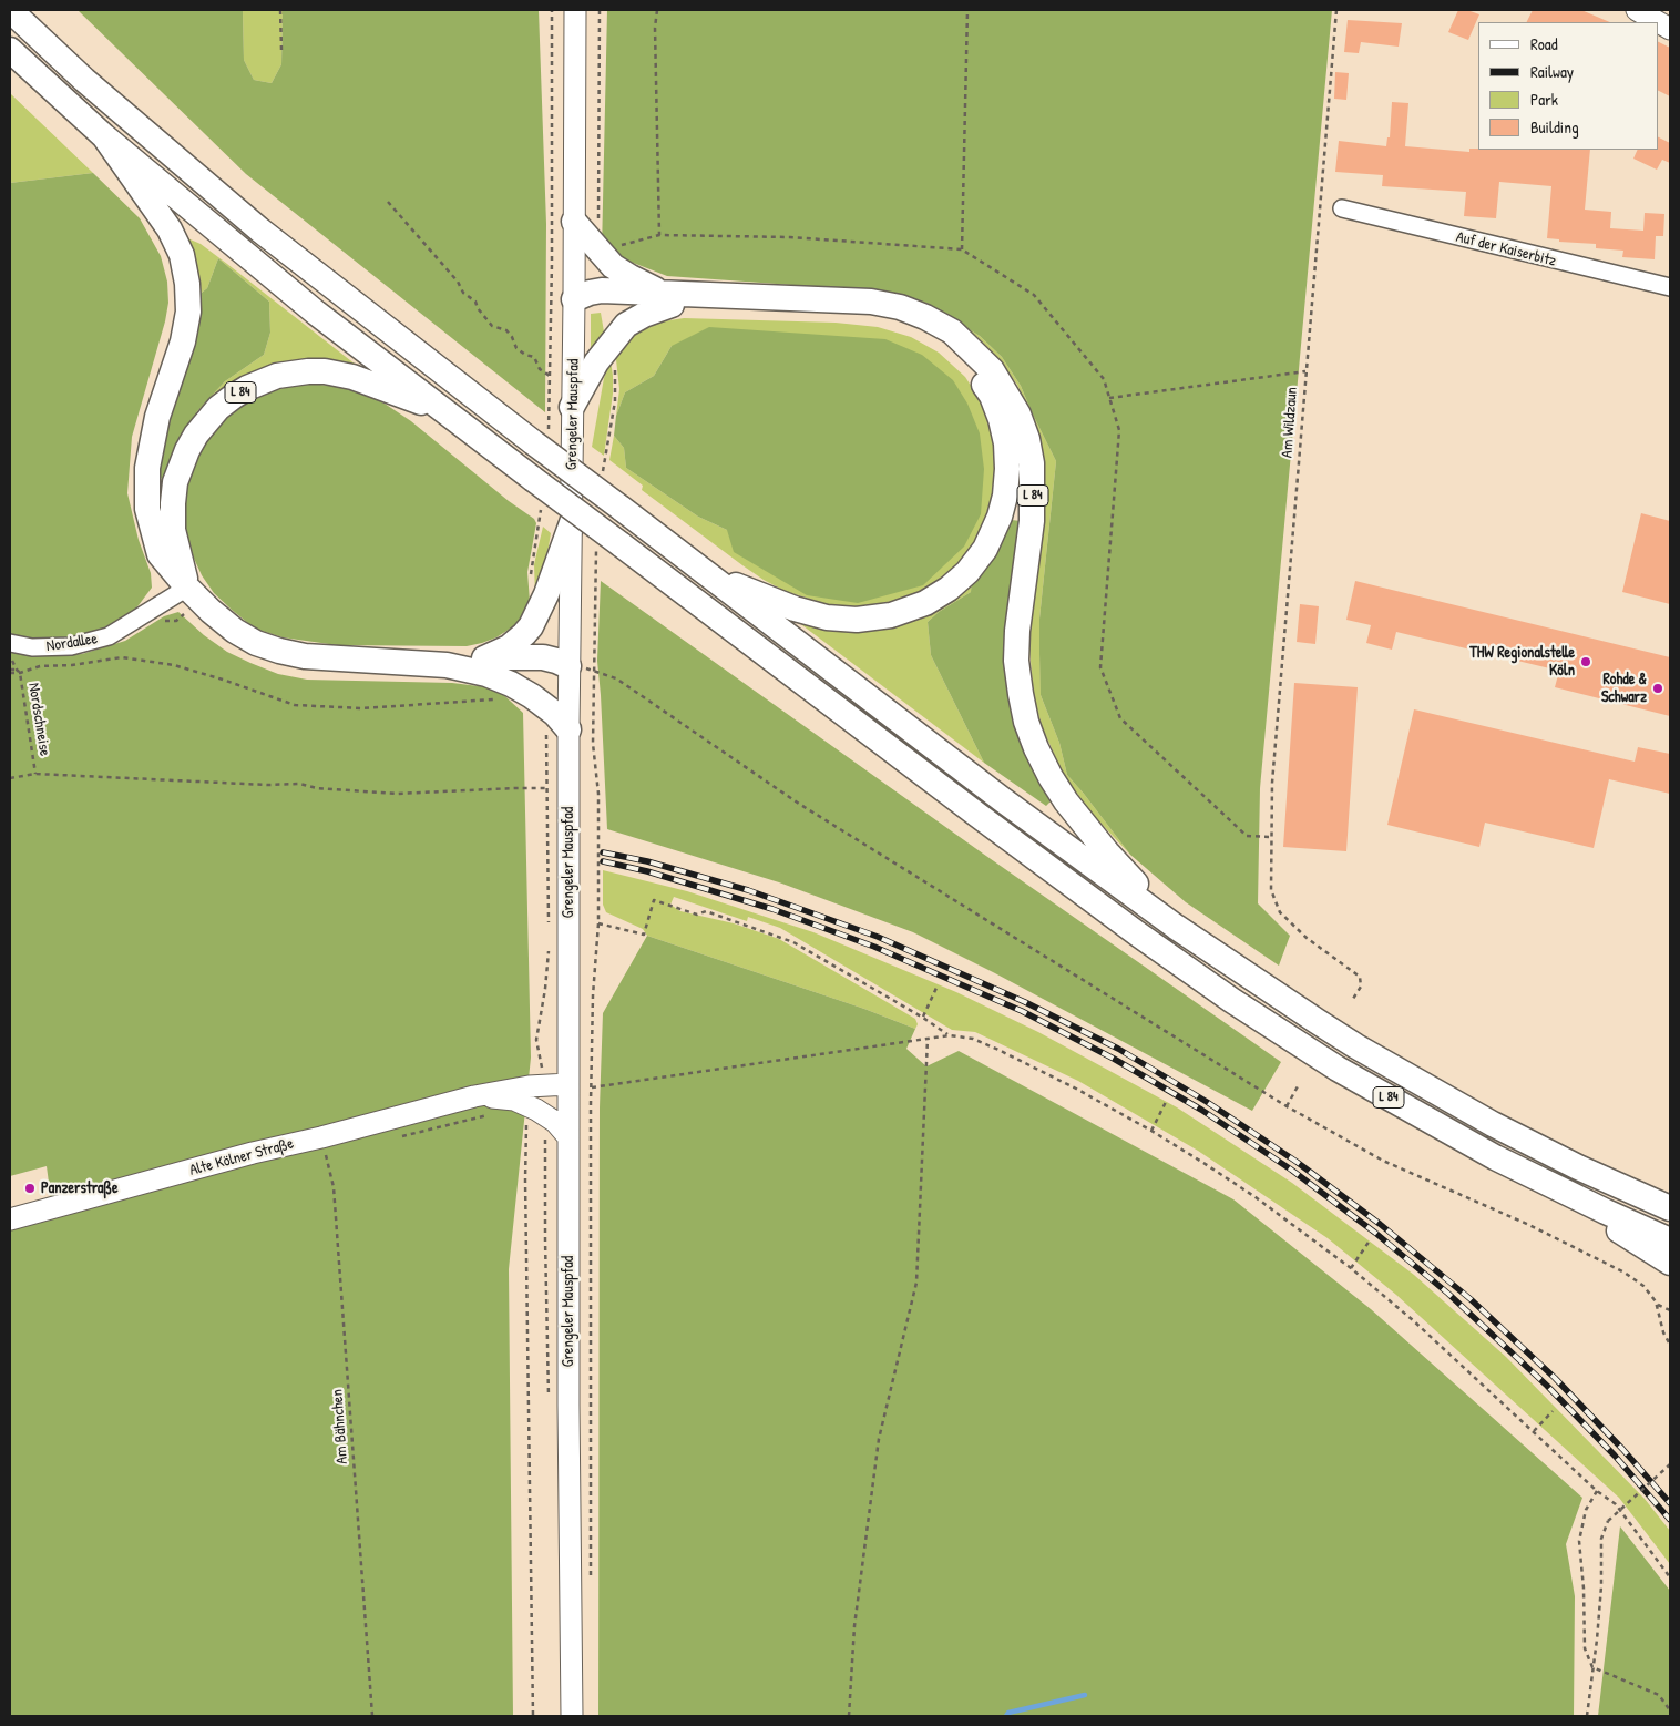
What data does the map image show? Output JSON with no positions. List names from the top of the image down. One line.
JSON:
{"streets":{"highway":["L 84"],"main road":["Grengeler Mauspfad","Alte Kölner Straße"],"street":["Auf der Kaiserbitz","Nordallee"],"path":["Am Wildzaun","Nordschneise","Am Bähnchen"]},"crossings":[["L 84","Grengeler Mauspfad"],["L 84","Nordallee"],["Grengeler Mauspfad","Alte Kölner Straße"],["Alte Kölner Straße","Am Bähnchen"]],"places":["THW Regionalstelle Köln","Rohde & Schwarz","Panzerstraße"],"legend":["Road","Railway","Park","Building"]}
